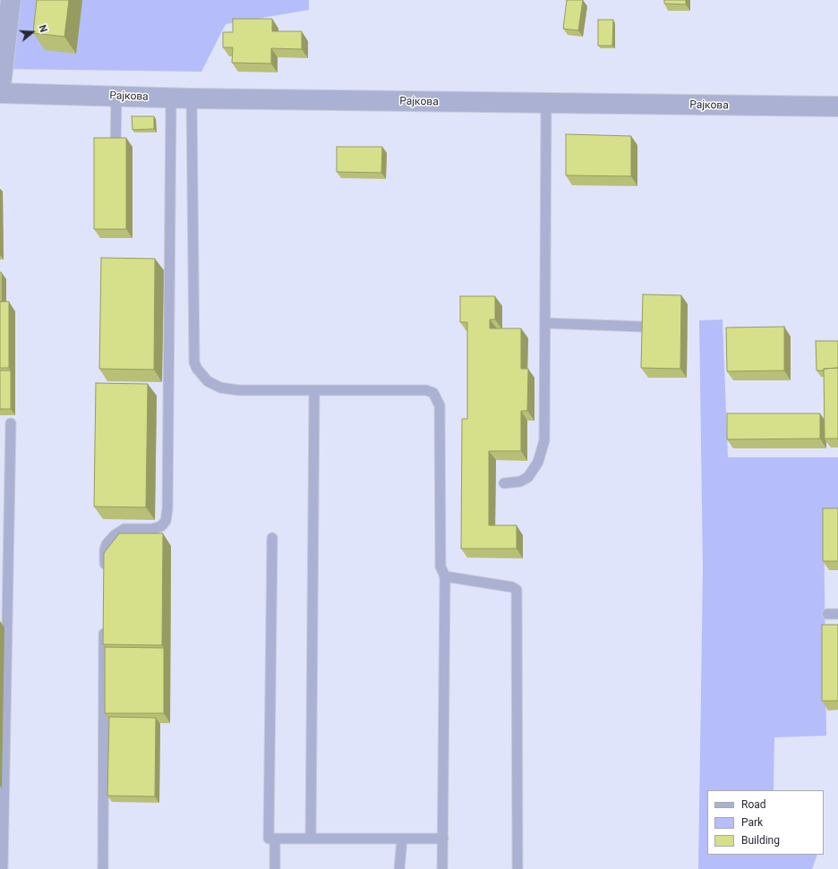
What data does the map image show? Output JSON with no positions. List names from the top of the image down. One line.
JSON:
{"streets":{"street":["Рајкова"]},"legend":["Road","Park","Building"],"north":"right"}
